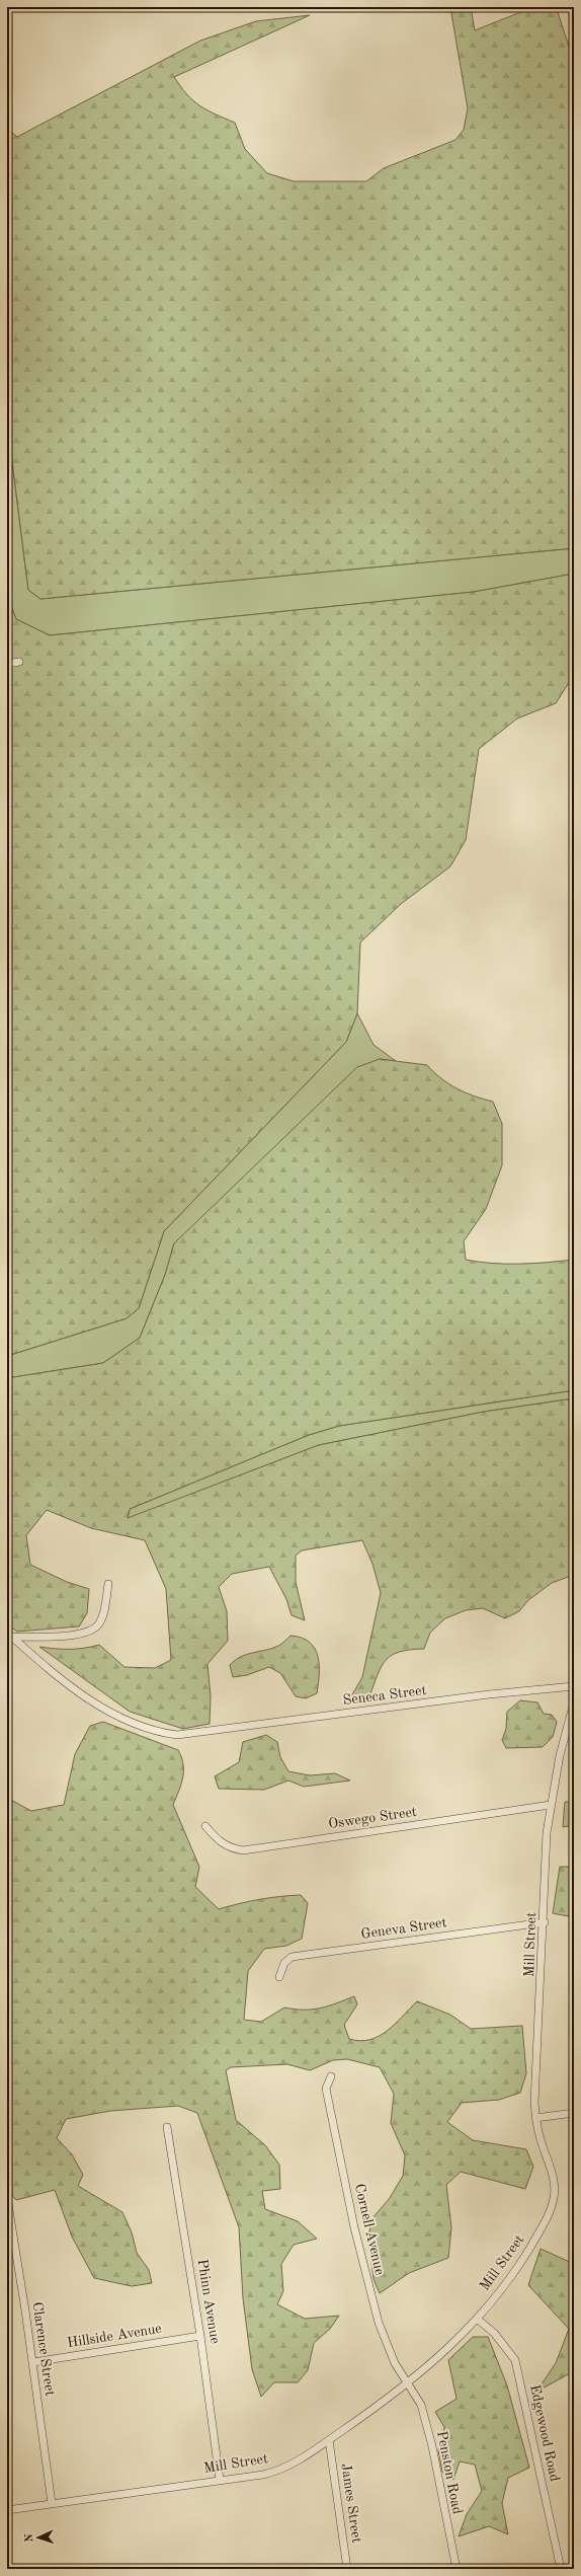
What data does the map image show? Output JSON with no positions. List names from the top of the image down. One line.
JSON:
{"streets":{"street":["Seneca Street","Oswego Street","Geneva Street","Mill Street","Cornell Avenue","Phinn Avenue","Hillside Avenue","Clarence Street","Edgewood Road","Penston Road","James Street"]},"crossings":[["Oswego Street","Mill Street"],["Geneva Street","Mill Street"],["Mill Street","Cornell Avenue"],["Mill Street","Phinn Avenue"],["Mill Street","Clarence Street"],["Mill Street","Edgewood Road"],["Mill Street","Penston Road"],["Mill Street","James Street"],["Cornell Avenue","Penston Road"],["Phinn Avenue","Hillside Avenue"],["Hillside Avenue","Clarence Street"]],"north":"left"}
